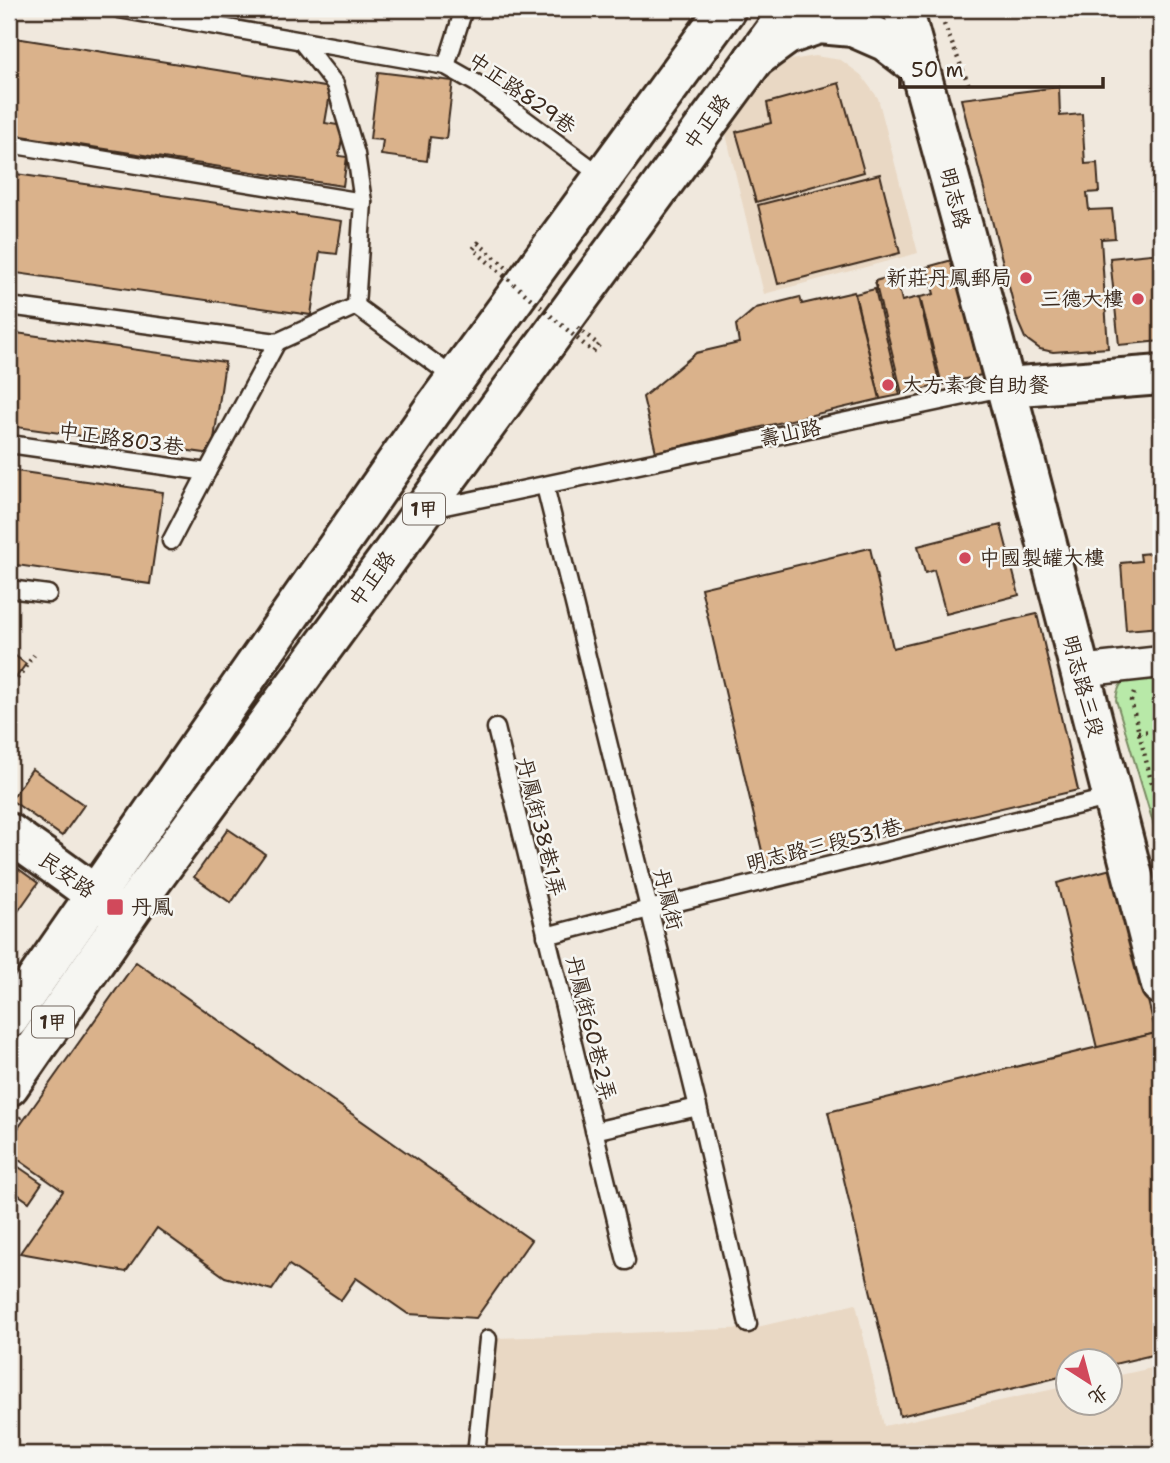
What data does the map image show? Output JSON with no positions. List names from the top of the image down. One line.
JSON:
{"streets":{"main road":["中正路","明志路","壽山路","1甲","明志路三段","民安路"],"lane":["中正路829巷","中正路803巷","丹鳳街38巷1弄","明志路三段531巷","丹鳳街","丹鳳街60巷2弄"]},"crossings":[["中正路829巷","1甲"],["中正路","壽山路"],["中正路","民安路"],["明志路","壽山路"],["明志路","明志路三段"],["壽山路","明志路三段"],["壽山路","丹鳳街"],["1甲","民安路"],["明志路三段","明志路三段531巷"],["丹鳳街38巷1弄","明志路三段531巷"],["丹鳳街38巷1弄","丹鳳街60巷2弄"],["明志路三段531巷","丹鳳街"],["明志路三段531巷","丹鳳街60巷2弄"]],"places":{"other":["新莊丹鳳郵局","三德大樓","大方素食自助餐","中國製罐大樓"],"transit":["丹鳳"]},"scale_bar":"50 m","north":"bottom right"}
